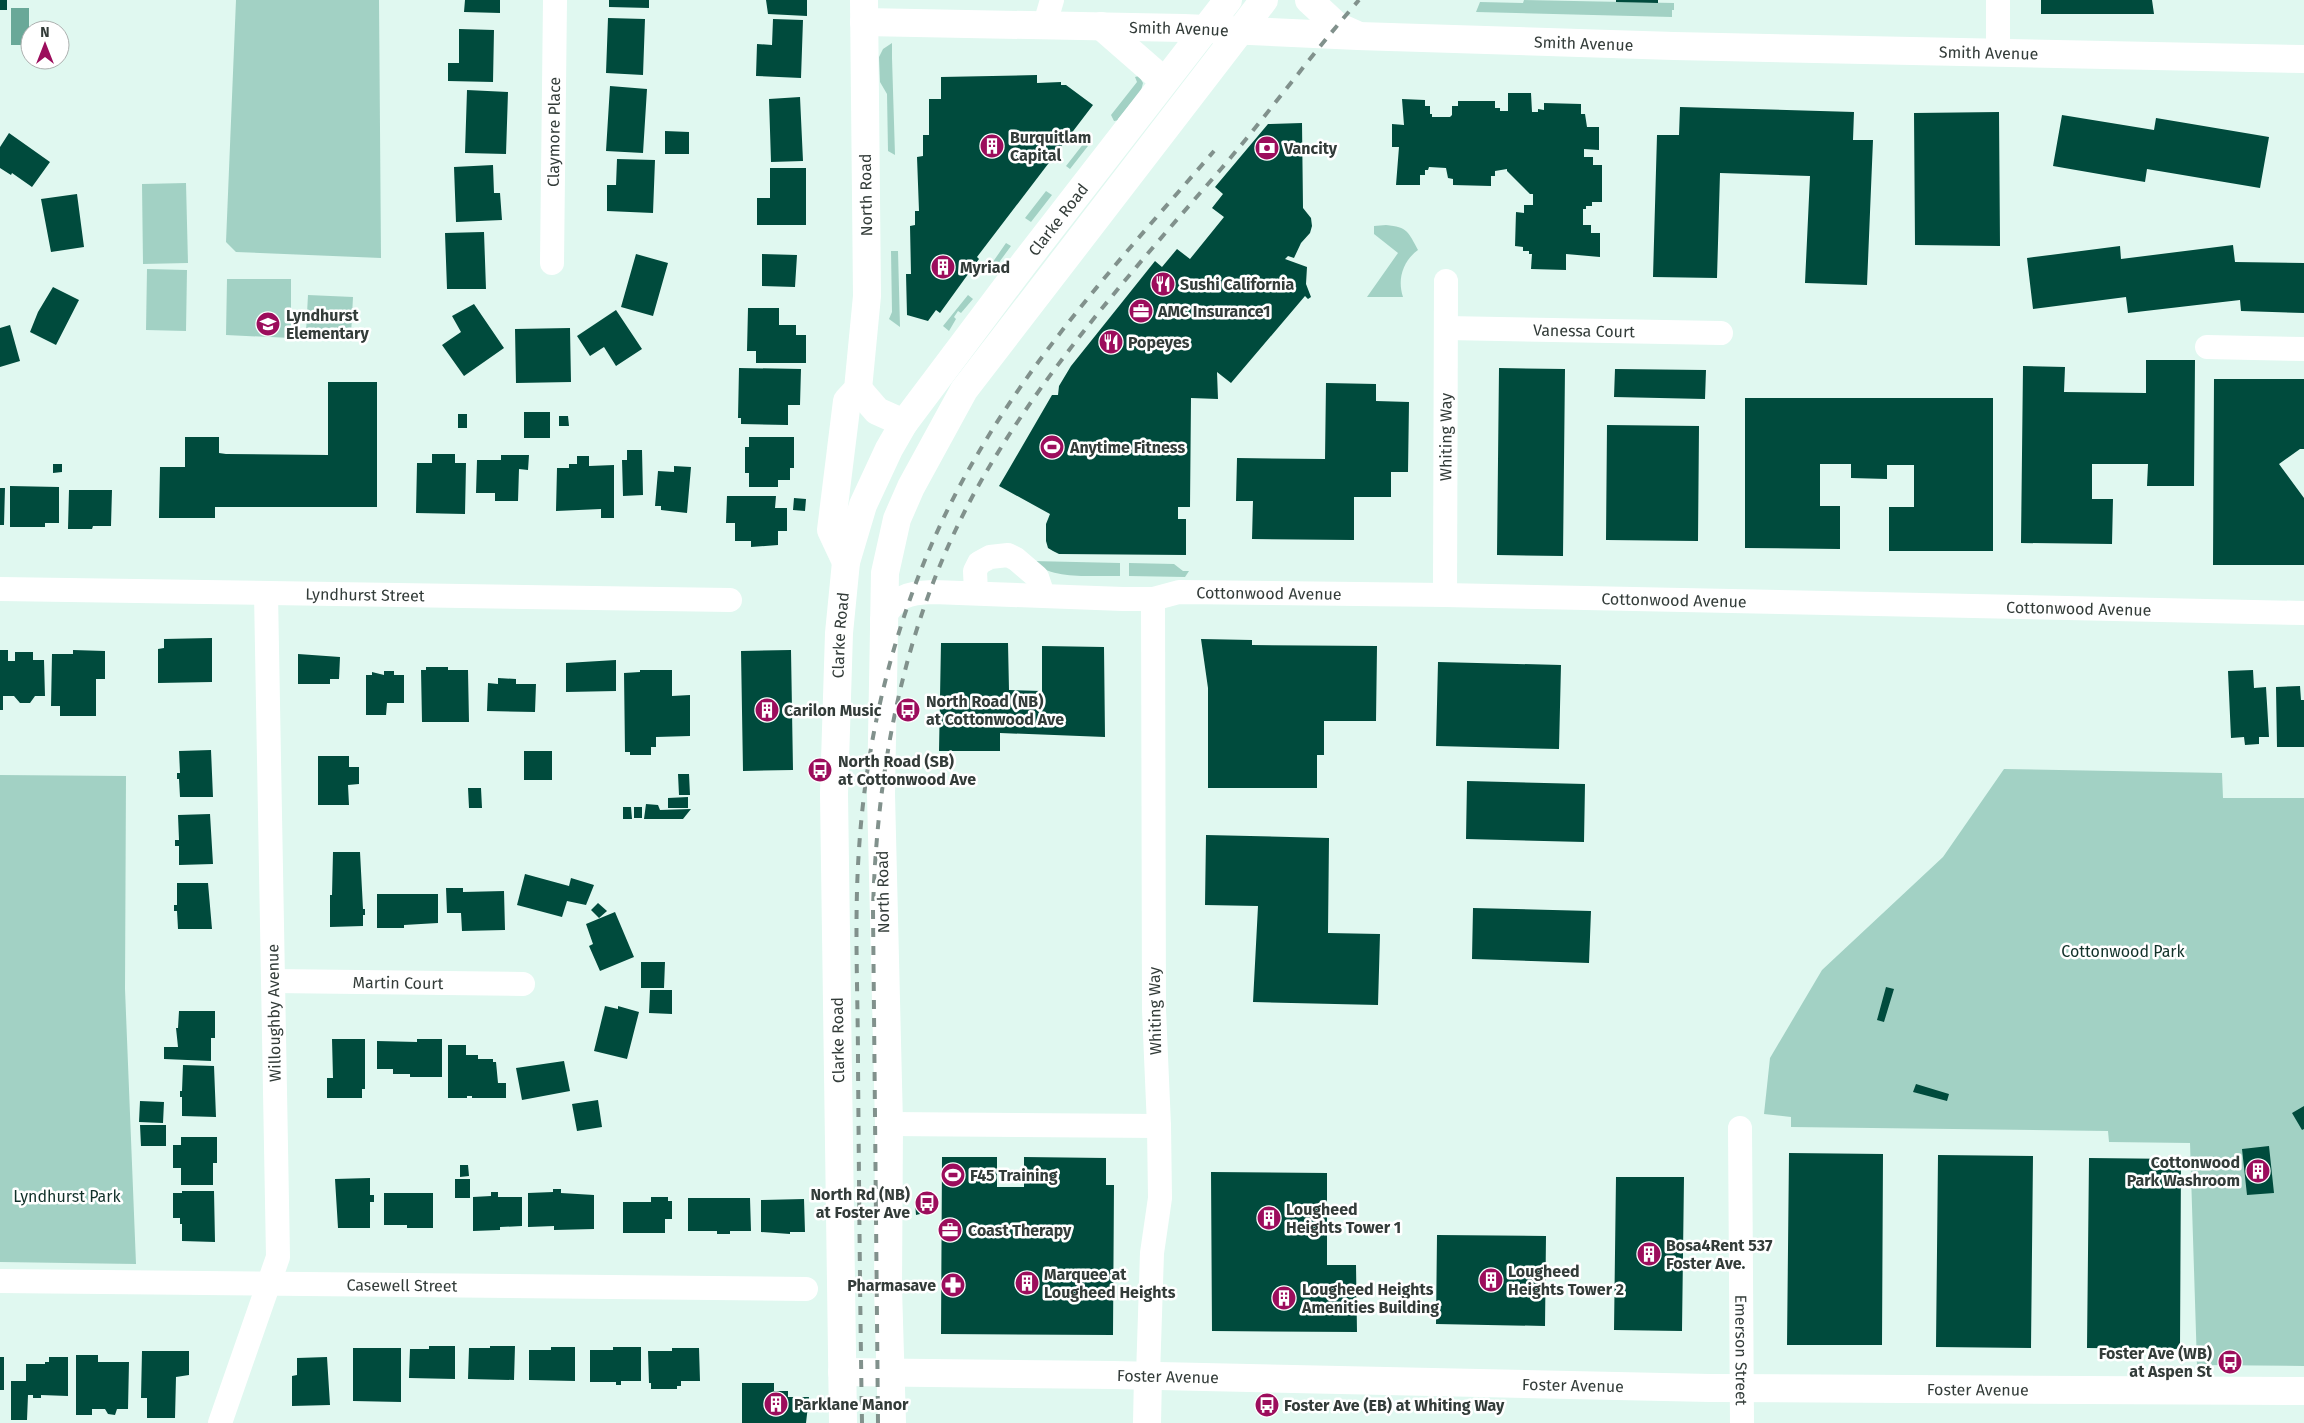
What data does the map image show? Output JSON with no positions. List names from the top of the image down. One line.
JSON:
{"streets":{"street":["Smith Avenue","Claymore Place","North Road","Clarke Road","Vanessa Court","Whiting Way","Cottonwood Avenue","Lyndhurst Street","Martin Court","Willoughby Avenue","Casewell Street","Emerson Street","Foster Avenue"]},"crossings":[["Smith Avenue","North Road"],["Smith Avenue","Clarke Road"],["North Road","Clarke Road"],["North Road","Cottonwood Avenue"],["North Road","Foster Avenue"],["Clarke Road","Foster Avenue"],["Vanessa Court","Whiting Way"],["Whiting Way","Cottonwood Avenue"],["Whiting Way","Foster Avenue"],["Lyndhurst Street","Willoughby Avenue"],["Martin Court","Willoughby Avenue"],["Willoughby Avenue","Casewell Street"],["Emerson Street","Foster Avenue"]],"parks":["Cottonwood Park","Lyndhurst Park"],"places":{"building":["Burquitlam Capital","Myriad","Carilon Music","Cottonwood Park Washroom","Lougheed Heights Tower 1","Bosa4Rent 537 Foster Ave.","Lougheed Heights Tower 2","Marquee at Lougheed Heights","Lougheed Heights Amenities Building","Parklane Manor"],"bank":["Vancity"],"restaurant":["Sushi California","Popeyes"],"office":["AMC Insurance1","Coast Therapy"],"school or university":["Lyndhurst Elementary"],"sports":["Anytime Fitness","F45 Training"],"bus stop":["North Road (NB) at Cottonwood Ave","North Road (SB) at Cottonwood Ave","North Rd (NB) at Foster Ave","Foster Ave (WB) at Aspen St","Foster Ave (EB) at Whiting Way"],"pharmacy":["Pharmasave"]},"north":"top"}
